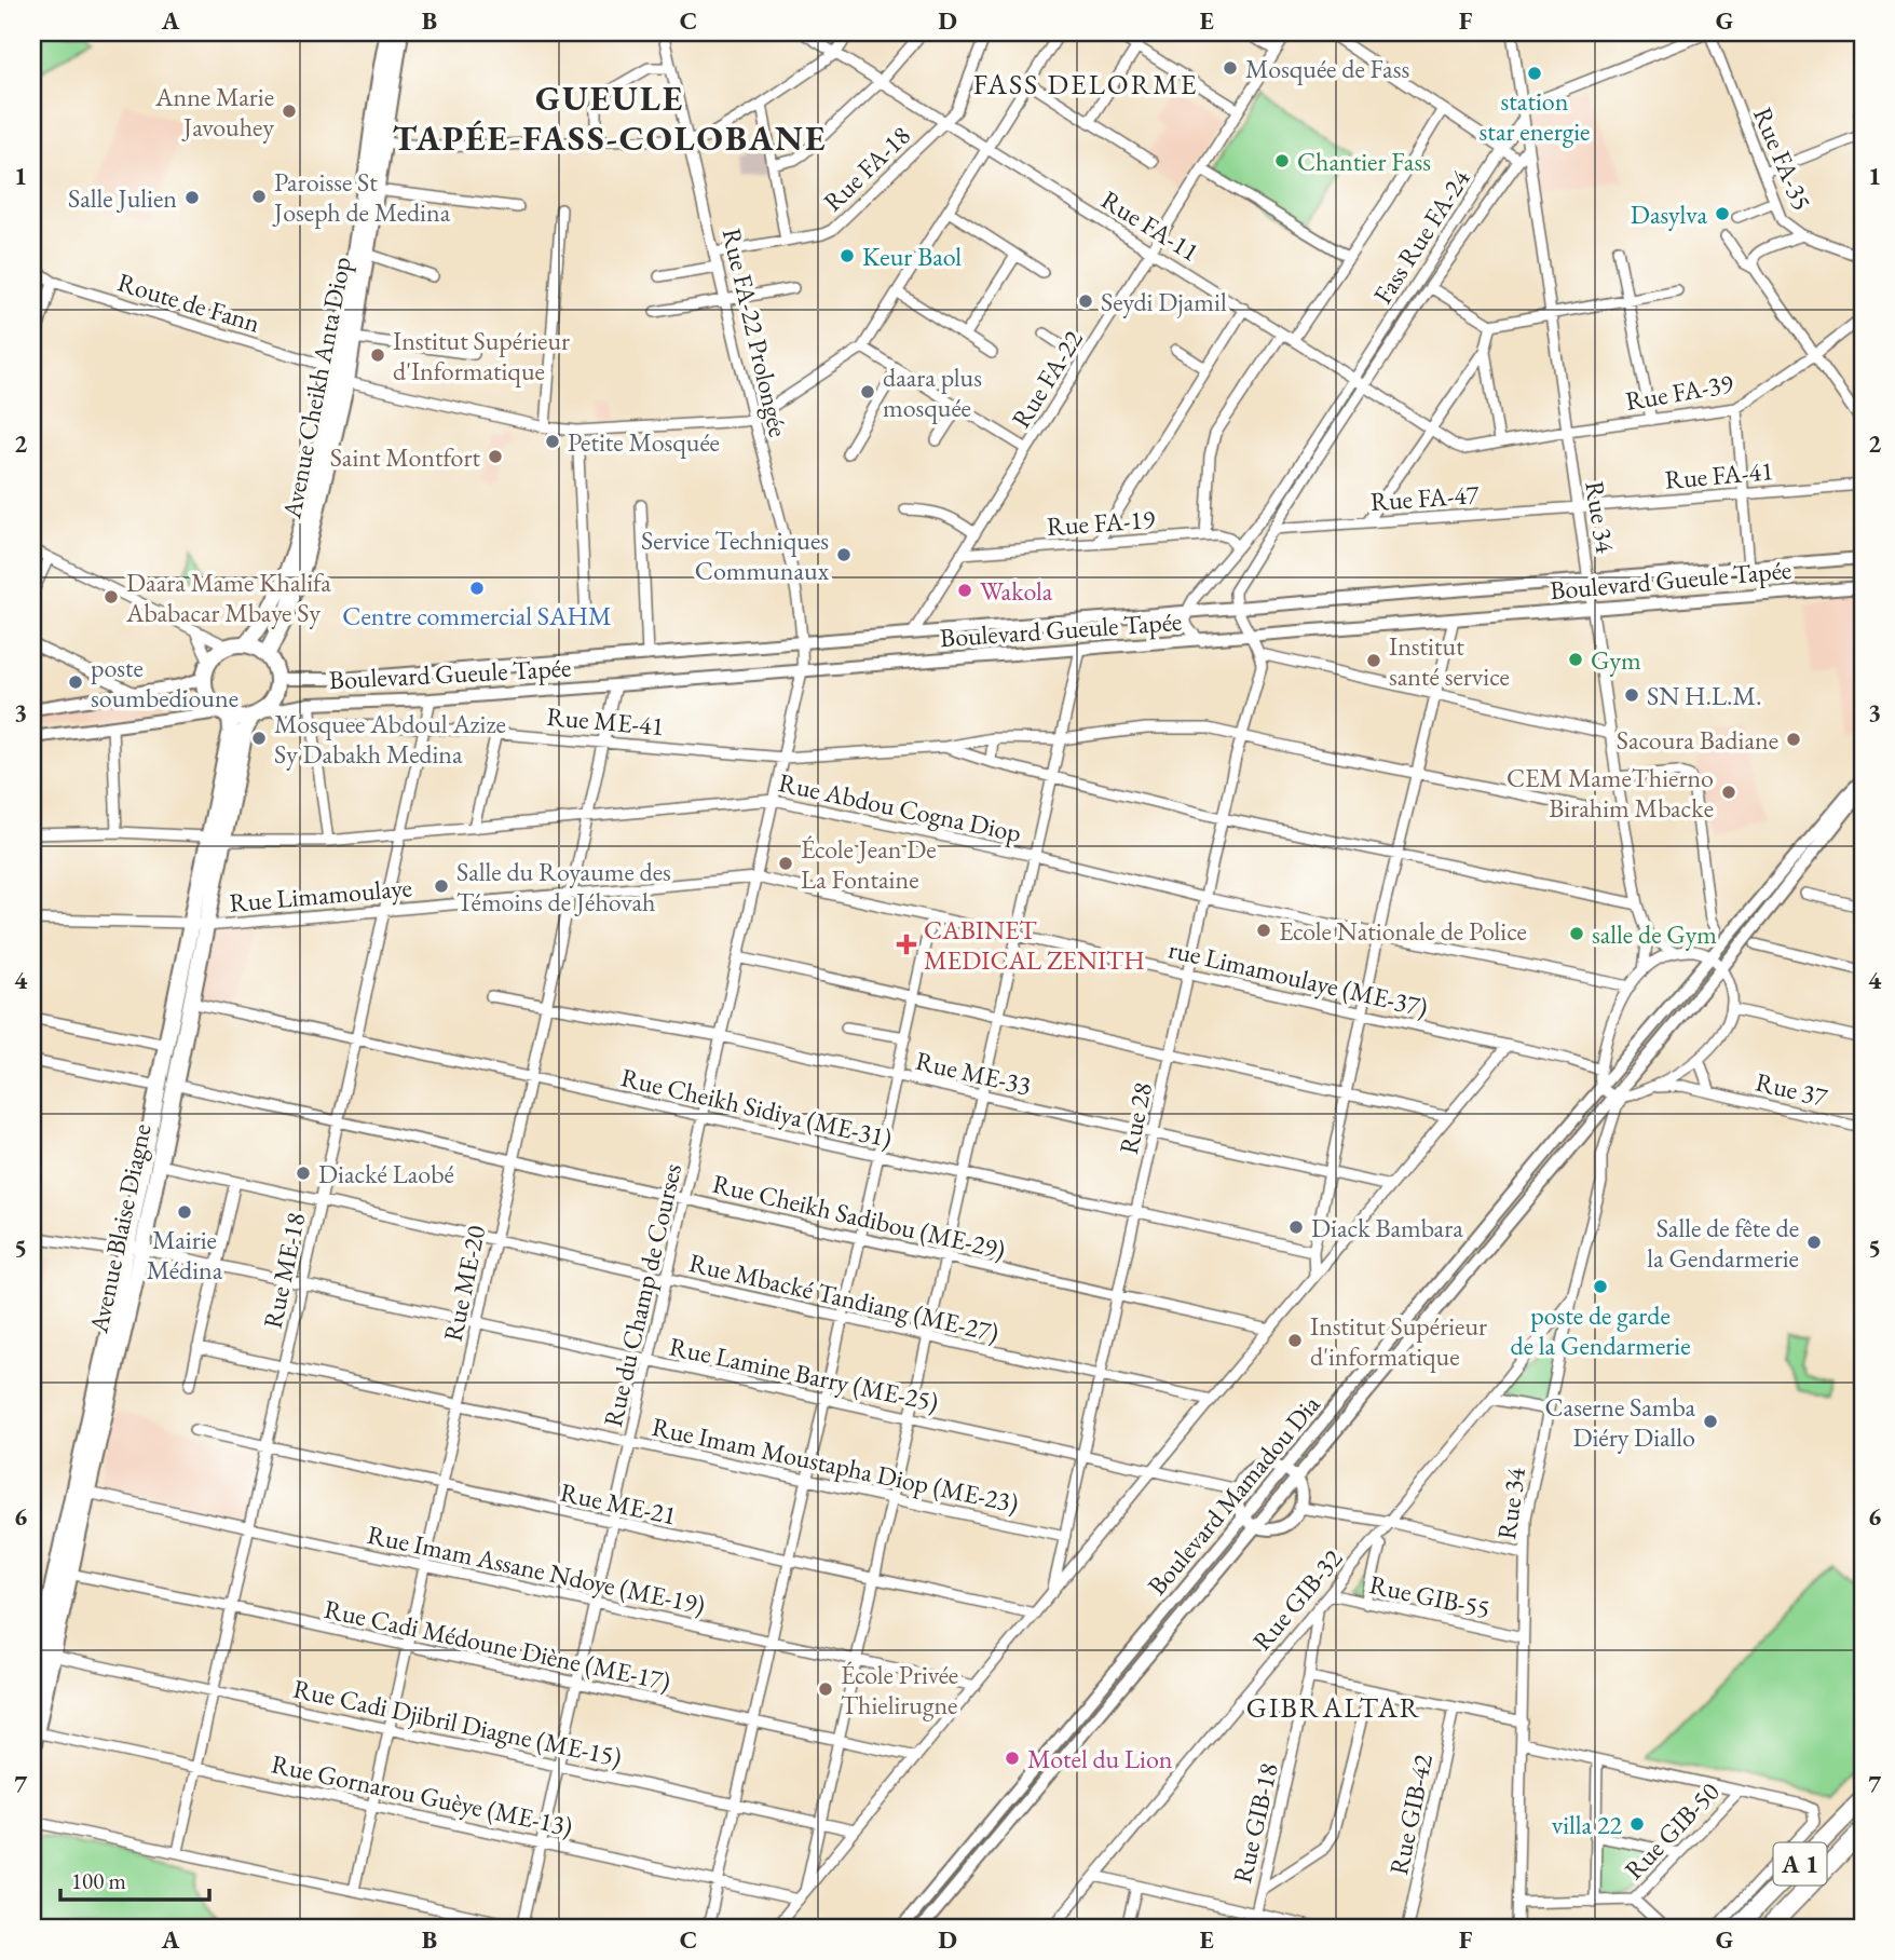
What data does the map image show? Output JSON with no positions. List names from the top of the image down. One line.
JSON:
{"streets":{"highway":["A 1"],"main road":["Avenue Cheikh Anta Diop","Avenue Blaise Diagne"],"street":["Rue FA-35","Rue FA-18","Rue FA-11","Fass Rue FA-24","Route de Fann","Rue FA-22 Prolongée","Rue FA-22","Rue FA-39","Rue FA-41","Rue FA-47","Rue 34","Rue FA-19","Boulevard Gueule Tapée","Rue ME-41","Rue Abdou Cogna Diop","Rue Limamoulaye","rue Limamoulaye (ME-37)","Rue ME-33","Rue 37","Rue Cheikh Sidiya (ME-31)","Rue 28","Rue Cheikh Sadibou (ME-29)","Rue ME-18","Rue ME-20","Rue du Champ de Courses","Rue Mbacké Tandiang (ME-27)","Rue Lamine Barry (ME-25)","Rue Imam Moustapha Diop (ME-23)","Boulevard Mamadou Dia","Rue ME-21","Rue Imam Assane Ndoye (ME-19)","Rue GIB-55","Rue GIB-32","Rue Cadi Médoune Diène (ME-17)","Rue Cadi Djibril Diagne (ME-15)","Rue Gornarou Guèye (ME-13)","Rue GIB-42","Rue GIB-18","Rue GIB-50"]},"crossings":[["Rue FA-18","Rue FA-11"],["Rue FA-18","Rue FA-22 Prolongée"],["Rue FA-11","Fass Rue FA-24"],["Rue FA-11","Rue FA-22"],["Rue FA-11","Rue FA-39"],["Rue FA-11","Rue 34"],["Fass Rue FA-24","Rue 34"],["Fass Rue FA-24","Rue FA-19"],["Fass Rue FA-24","Boulevard Gueule Tapée"],["Route de Fann","Rue FA-22 Prolongée"],["Route de Fann","Avenue Cheikh Anta Diop"],["Rue FA-22 Prolongée","Boulevard Gueule Tapée"],["Rue FA-22","Rue FA-19"],["Rue FA-22","Boulevard Gueule Tapée"],["Avenue Cheikh Anta Diop","Boulevard Gueule Tapée"],["Avenue Cheikh Anta Diop","Avenue Blaise Diagne"],["Rue FA-39","Rue 34"],["Rue FA-41","Rue FA-47"],["Rue FA-41","Rue 34"],["Rue FA-47","Rue 34"],["Rue 34","Boulevard Gueule Tapée"],["Rue 34","Rue ME-41"],["Rue 34","Boulevard Mamadou Dia"],["Rue 34","Rue GIB-55"],["Rue 34","Rue GIB-32"],["Boulevard Gueule Tapée","Avenue Blaise Diagne"],["Boulevard Gueule Tapée","Rue ME-18"],["Boulevard Gueule Tapée","Rue ME-20"],["Boulevard Gueule Tapée","Rue du Champ de Courses"],["Rue ME-41","Rue 28"],["Rue ME-41","Rue ME-18"],["Rue ME-41","Rue ME-20"],["Rue ME-41","Rue du Champ de Courses"],["Rue Abdou Cogna Diop","Rue 28"],["Rue Abdou Cogna Diop","Avenue Blaise Diagne"],["Rue Abdou Cogna Diop","Rue ME-18"],["Rue Abdou Cogna Diop","Rue ME-20"],["Rue Abdou Cogna Diop","Rue du Champ de Courses"],["Rue Limamoulaye","rue Limamoulaye (ME-37)"],["Rue Limamoulaye","Avenue Blaise Diagne"],["Rue Limamoulaye","Rue ME-18"],["Rue Limamoulaye","Rue ME-20"],["Rue Limamoulaye","Rue du Champ de Courses"],["rue Limamoulaye (ME-37)","Rue 28"],["rue Limamoulaye (ME-37)","Rue du Champ de Courses"],["Rue ME-33","Rue 28"],["Rue ME-33","Rue ME-20"],["Rue ME-33","Rue du Champ de Courses"],["Rue Cheikh Sidiya (ME-31)","Rue 28"],["Rue Cheikh Sidiya (ME-31)","Avenue Blaise Diagne"],["Rue Cheikh Sidiya (ME-31)","Rue ME-18"],["Rue Cheikh Sidiya (ME-31)","Rue ME-20"],["Rue Cheikh Sidiya (ME-31)","Rue du Champ de Courses"],["Rue 28","Rue Cheikh Sadibou (ME-29)"],["Rue 28","Rue Mbacké Tandiang (ME-27)"],["Rue 28","Rue Lamine Barry (ME-25)"],["Rue 28","Rue Imam Moustapha Diop (ME-23)"],["Rue Cheikh Sadibou (ME-29)","Avenue Blaise Diagne"],["Rue Cheikh Sadibou (ME-29)","Rue ME-18"],["Rue Cheikh Sadibou (ME-29)","Rue ME-20"],["Rue Cheikh Sadibou (ME-29)","Rue du Champ de Courses"],["Avenue Blaise Diagne","Rue Mbacké Tandiang (ME-27)"],["Avenue Blaise Diagne","Rue Lamine Barry (ME-25)"],["Avenue Blaise Diagne","Rue Imam Assane Ndoye (ME-19)"],["Avenue Blaise Diagne","Rue Cadi Médoune Diène (ME-17)"],["Avenue Blaise Diagne","Rue Cadi Djibril Diagne (ME-15)"],["Avenue Blaise Diagne","Rue Gornarou Guèye (ME-13)"],["Rue ME-18","Rue Mbacké Tandiang (ME-27)"],["Rue ME-18","Rue Lamine Barry (ME-25)"],["Rue ME-18","Rue Imam Moustapha Diop (ME-23)"],["Rue ME-18","Rue ME-21"],["Rue ME-18","Rue Imam Assane Ndoye (ME-19)"],["Rue ME-18","Rue Cadi Médoune Diène (ME-17)"],["Rue ME-18","Rue Cadi Djibril Diagne (ME-15)"],["Rue ME-18","Rue Gornarou Guèye (ME-13)"],["Rue ME-20","Rue Mbacké Tandiang (ME-27)"],["Rue ME-20","Rue Lamine Barry (ME-25)"],["Rue ME-20","Rue Imam Moustapha Diop (ME-23)"],["Rue ME-20","Rue ME-21"],["Rue ME-20","Rue Imam Assane Ndoye (ME-19)"],["Rue ME-20","Rue Cadi Médoune Diène (ME-17)"],["Rue ME-20","Rue Cadi Djibril Diagne (ME-15)"],["Rue ME-20","Rue Gornarou Guèye (ME-13)"],["Rue du Champ de Courses","Rue Mbacké Tandiang (ME-27)"],["Rue du Champ de Courses","Rue Lamine Barry (ME-25)"],["Rue du Champ de Courses","Rue Imam Moustapha Diop (ME-23)"],["Rue du Champ de Courses","Rue ME-21"],["Rue du Champ de Courses","Rue Imam Assane Ndoye (ME-19)"],["Rue du Champ de Courses","Rue Cadi Médoune Diène (ME-17)"],["Rue du Champ de Courses","Rue Cadi Djibril Diagne (ME-15)"],["Rue du Champ de Courses","Rue Gornarou Guèye (ME-13)"],["Rue GIB-55","Rue GIB-32"],["Rue GIB-32","Rue GIB-18"]],"districts":["FASS DELORME","GUEULE TAPÉE-FASS-COLOBANE","GIBRALTAR"],"places":{"other":["Mosquée de Fass","station star energie","Anne Marie Javouhey","Chantier Fass","Paroisse St Joseph de Medina","Salle Julien","Dasylva","Keur Baol","Seydi Djamil","Institut Supérieur d'Informatique","daara plus mosquée","Petite Mosquée","Saint Montfort","Service Techniques Communaux","Centre commercial SAHM","Wakola","Daara Mame Khalifa Ababacar Mbaye Sy","Gym","Institut santé service","poste soumbedioune","SN H.L.M.","Mosquee Abdoul Azize Sy Dabakh Medina","Sacoura Badiane","CEM MameThierno Birahim Mbacke","École Jean De La Fontaine","Salle du Royaume des Témoins de Jéhovah","Ecole Nationale de Police","salle de Gym","Diacké Laobé","Mairie Médina","Diack Bambara","Salle de fête de la Gendarmerie","poste de garde de la Gendarmerie","Institut Supérieur d'informatique","Caserne Samba Diéry Diallo","École Privée Thielirugne","Motel du Lion","villa 22"],"health":["CABINET MEDICAL ZENITH"]},"scale_bar":"100 m","grid":{"columns":["A","B","C","D","E","F","G"],"rows":["1","2","3","4","5","6","7"]}}
